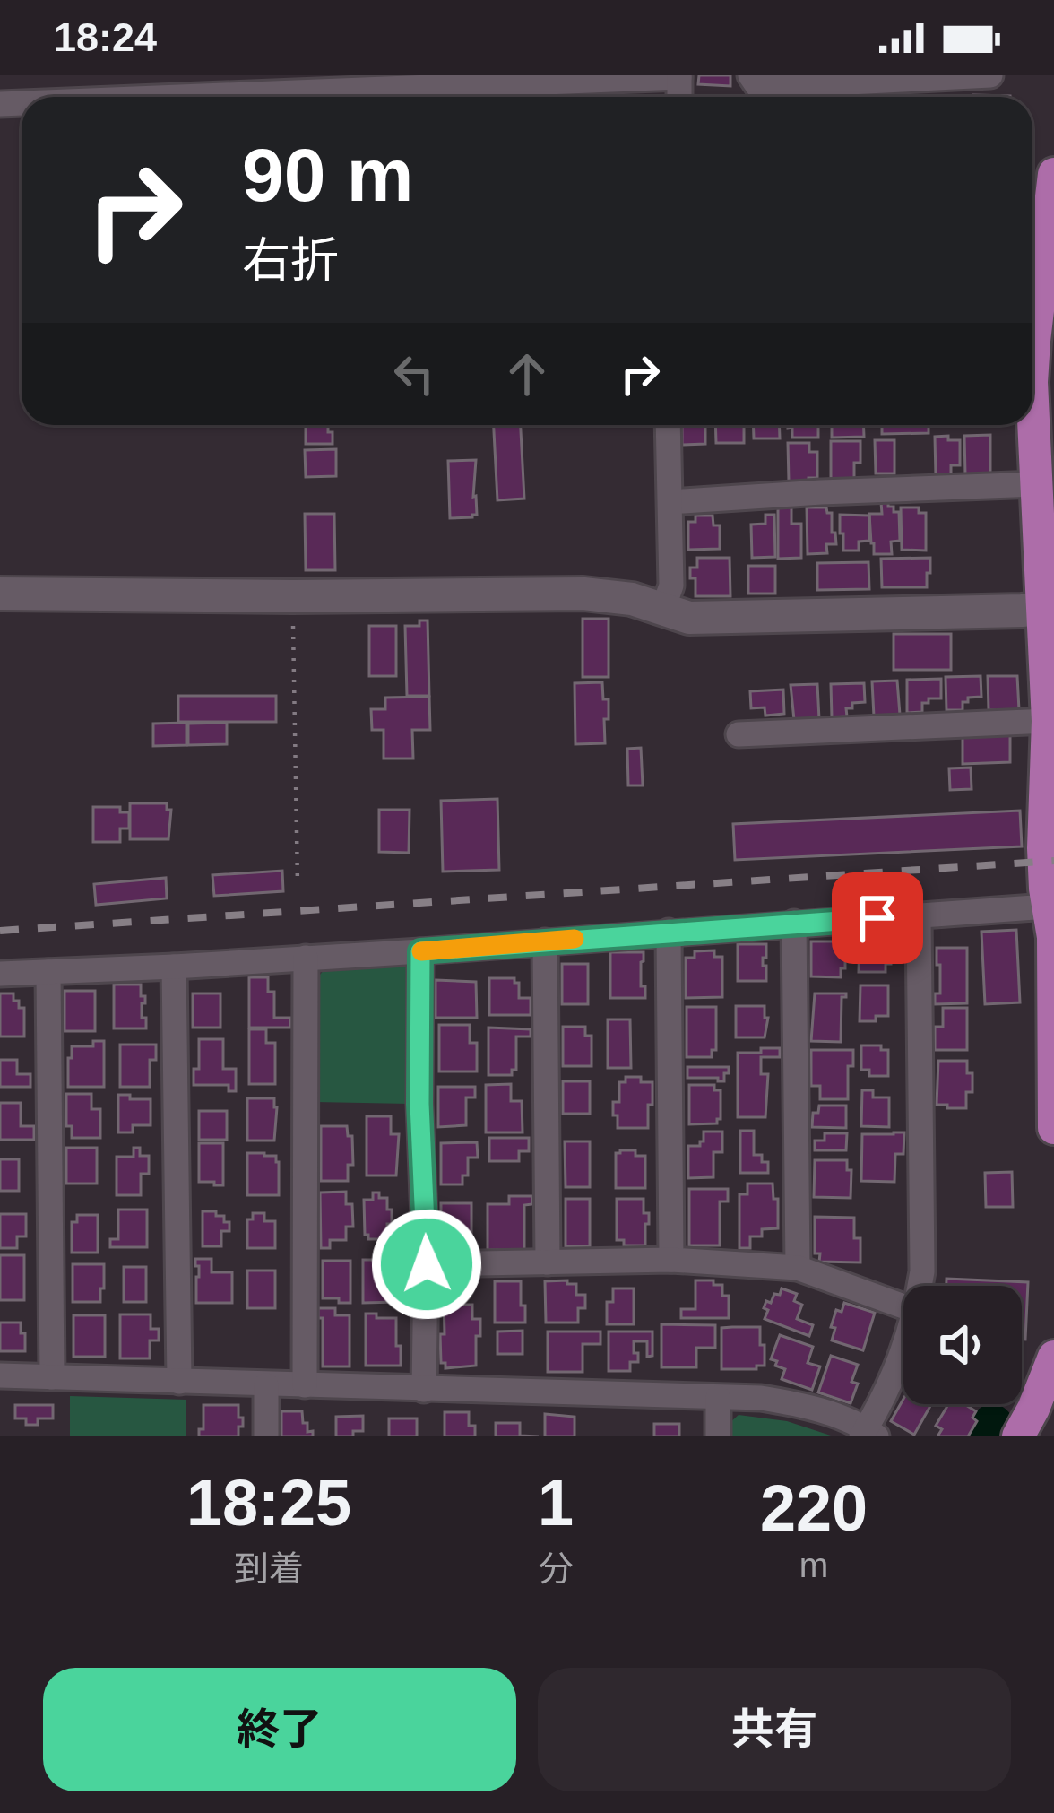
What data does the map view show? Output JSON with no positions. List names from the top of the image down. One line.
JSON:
{"page":{"status":"18:24","turn":["90 m","右折"],"eta":["18:25","到着","1","分","220","m"],"buttons":["終了","共有"]}}
